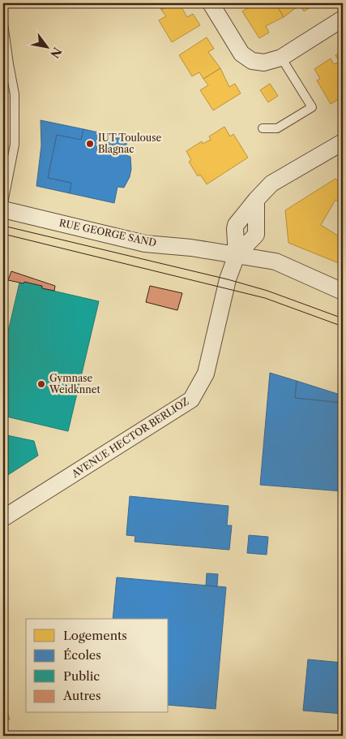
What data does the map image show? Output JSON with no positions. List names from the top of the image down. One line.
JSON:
{"streets":{"street":["RUE GEORGE SAND","AVENUE HECTOR BERLIOZ"]},"crossings":[["RUE GEORGE SAND","AVENUE HECTOR BERLIOZ"]],"places":["IUT Toulouse Blagnac","Gymnase Weidknnet"],"legend":["Logements","Écoles","Public","Autres"],"north":"bottom right"}
